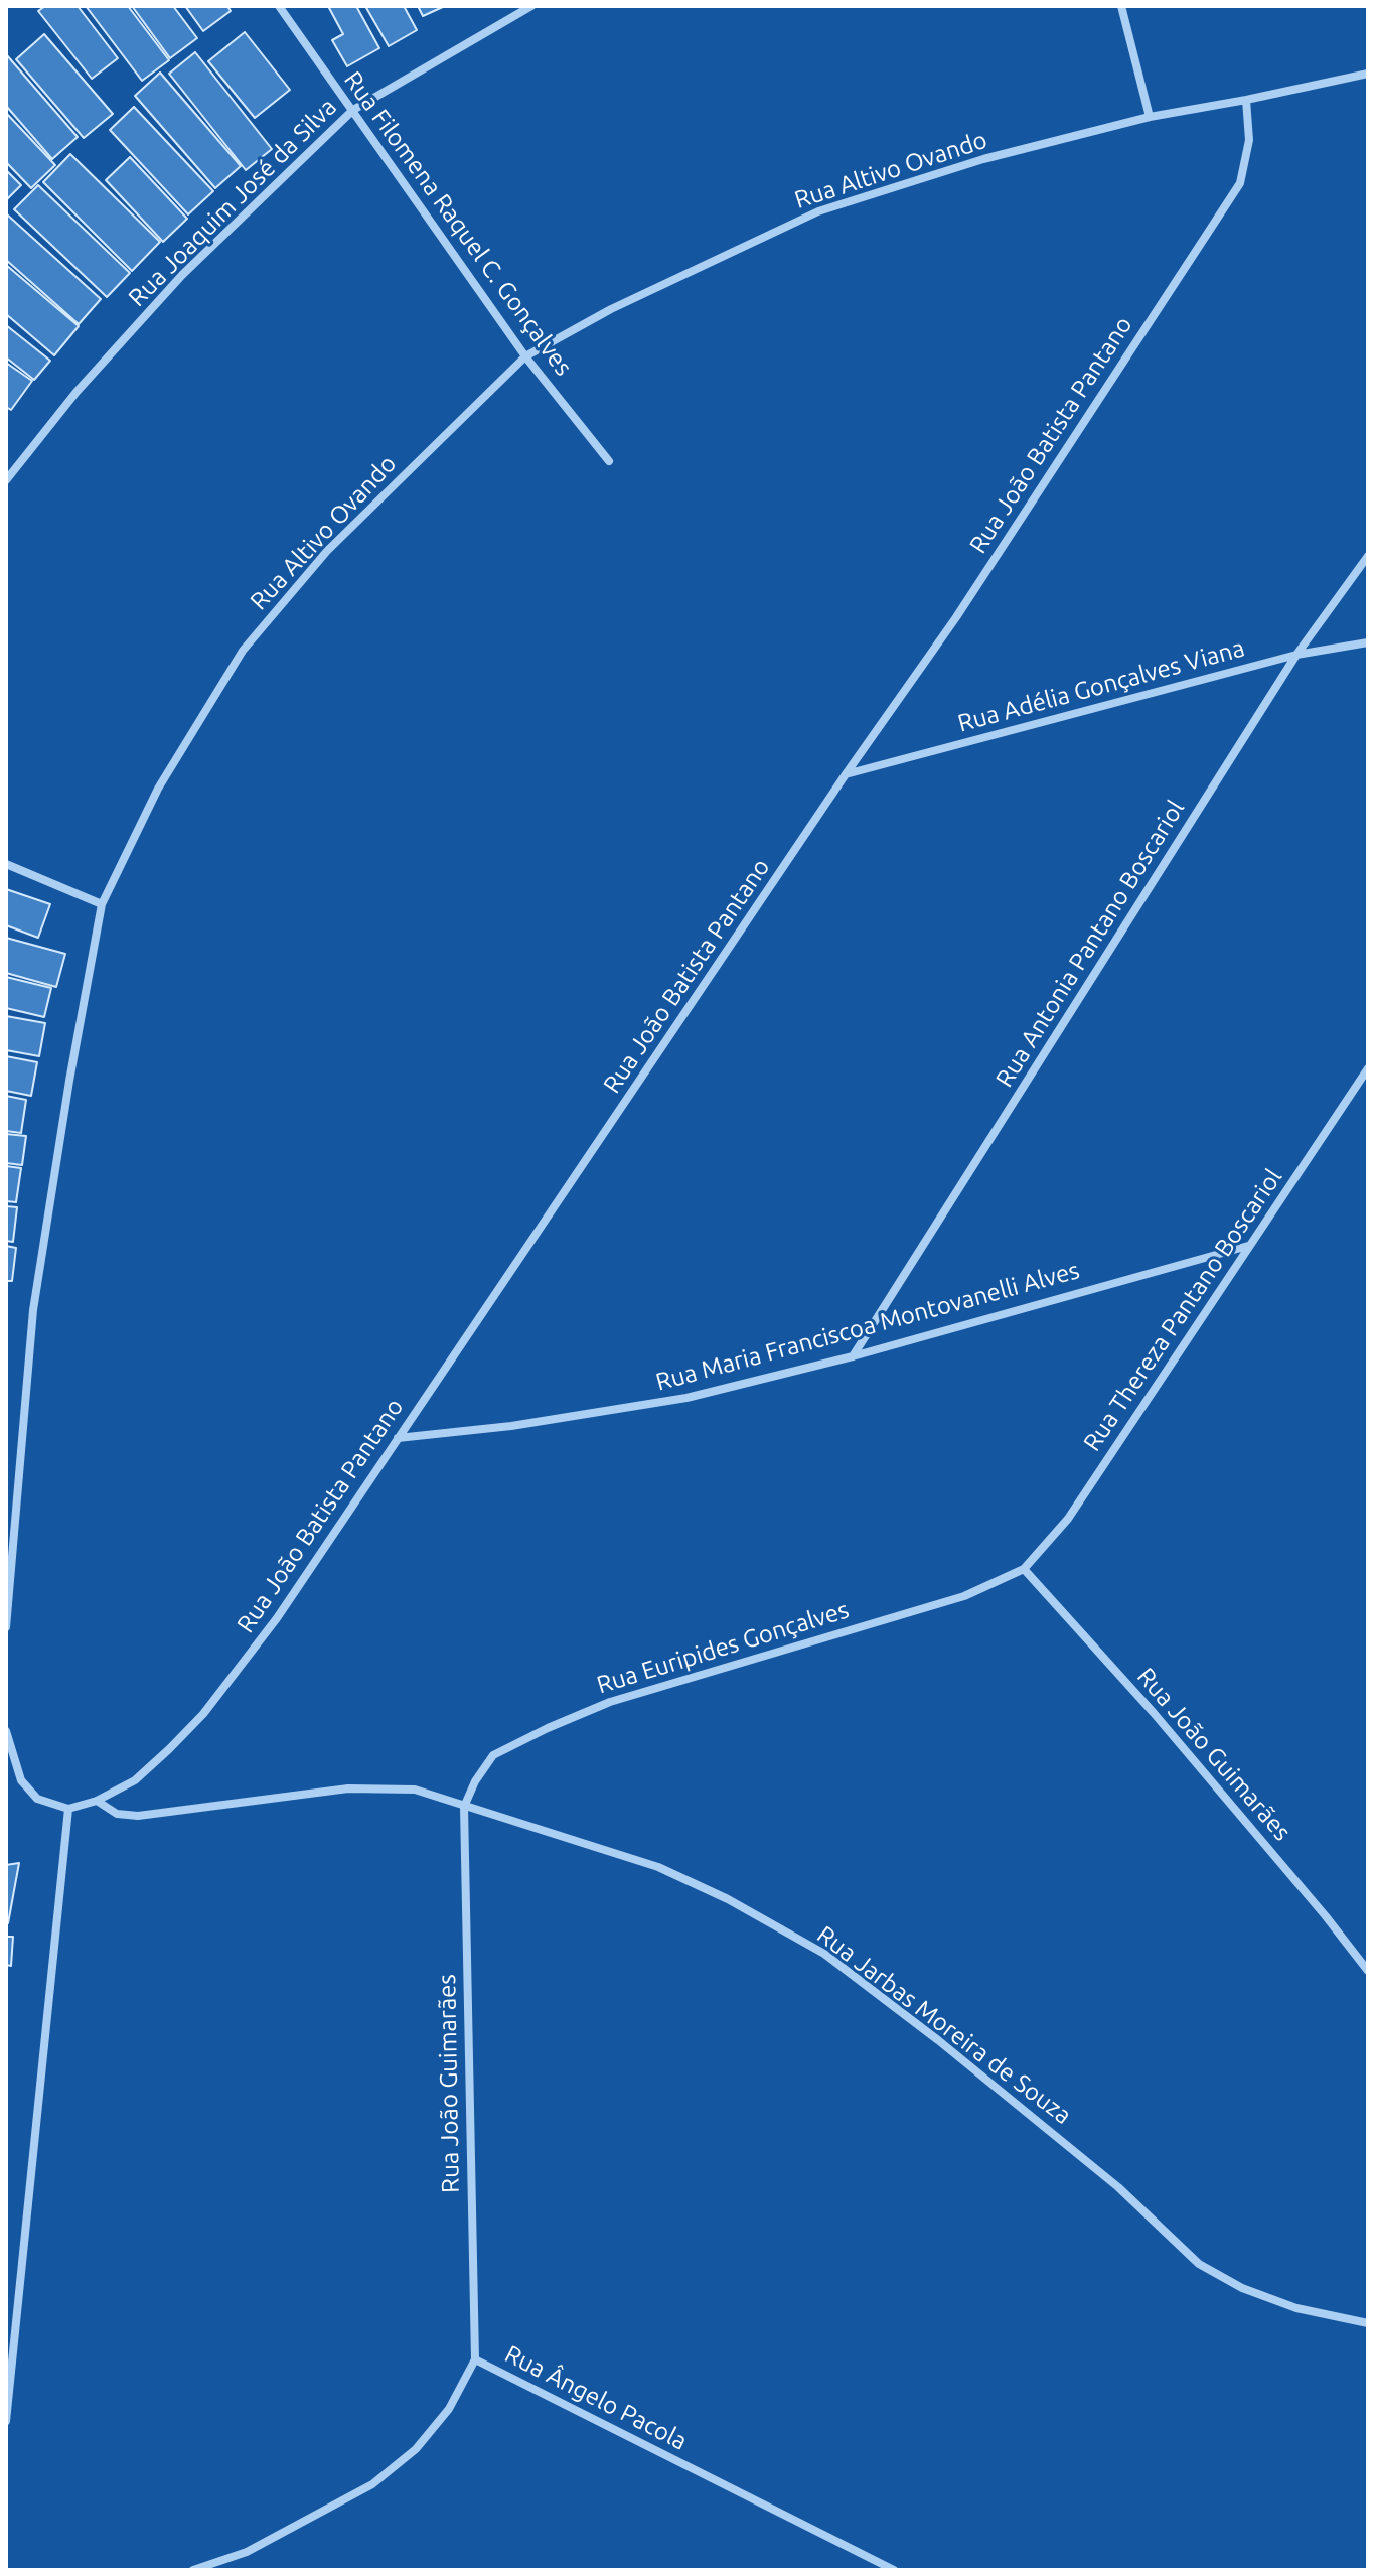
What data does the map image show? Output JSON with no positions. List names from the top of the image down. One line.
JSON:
{"streets":{"street":["Rua Altivo Ovando","Rua Joaquim José da Silva","Rua Filomena Raquel C. Gonçalves","Rua João Batista Pantano","Rua Adélia Gonçalves Viana","Rua Antonia Pantano Boscariol","Rua Thereza Pantano Boscariol","Rua Maria Franciscoa Montovanelli Alves","Rua Euripides Gonçalves","Rua João Guimarães","Rua Jarbas Moreira de Souza","Rua Ângelo Pacola"]},"crossings":[["Rua Altivo Ovando","Rua Filomena Raquel C. Gonçalves"],["Rua Altivo Ovando","Rua João Batista Pantano"],["Rua Joaquim José da Silva","Rua Filomena Raquel C. Gonçalves"],["Rua João Batista Pantano","Rua Adélia Gonçalves Viana"],["Rua João Batista Pantano","Rua Maria Franciscoa Montovanelli Alves"],["Rua João Batista Pantano","Rua Jarbas Moreira de Souza"],["Rua Adélia Gonçalves Viana","Rua Antonia Pantano Boscariol"],["Rua Antonia Pantano Boscariol","Rua Maria Franciscoa Montovanelli Alves"],["Rua Thereza Pantano Boscariol","Rua Maria Franciscoa Montovanelli Alves"],["Rua Thereza Pantano Boscariol","Rua Euripides Gonçalves"],["Rua Thereza Pantano Boscariol","Rua João Guimarães"],["Rua Euripides Gonçalves","Rua João Guimarães"],["Rua Euripides Gonçalves","Rua Jarbas Moreira de Souza"],["Rua João Guimarães","Rua Jarbas Moreira de Souza"],["Rua João Guimarães","Rua Ângelo Pacola"]]}
